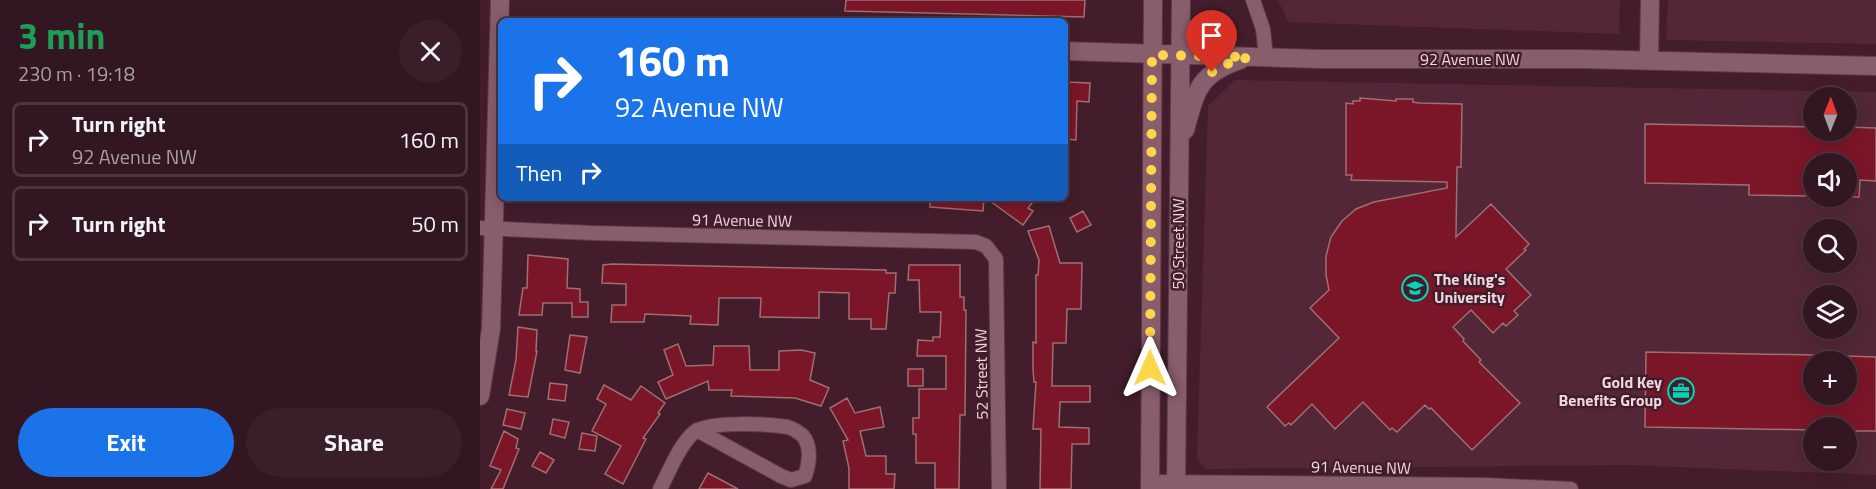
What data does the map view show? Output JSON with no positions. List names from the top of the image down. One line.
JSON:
{"streets":{"main road":["92 Avenue NW","50 Street NW"],"street":["91 Avenue NW","52 Street NW"]},"crossings":[["92 Avenue NW","50 Street NW"],["91 Avenue NW","50 Street NW"],["91 Avenue NW","52 Street NW"]],"places":{"school or university":["The King's University"],"office":["Gold Key Benefits Group"]},"north":"top","page":{"heading":["3 min","230 m · 19:18"],"turn":["160 m","92 Avenue NW"],"map_buttons":["+","−"],"list":[{"name":"Turn right","note":"92 Avenue NW","value":"160 m"},{"name":"Turn right","value":"50 m"}],"then":"Then","buttons":["Exit","Share"]}}
